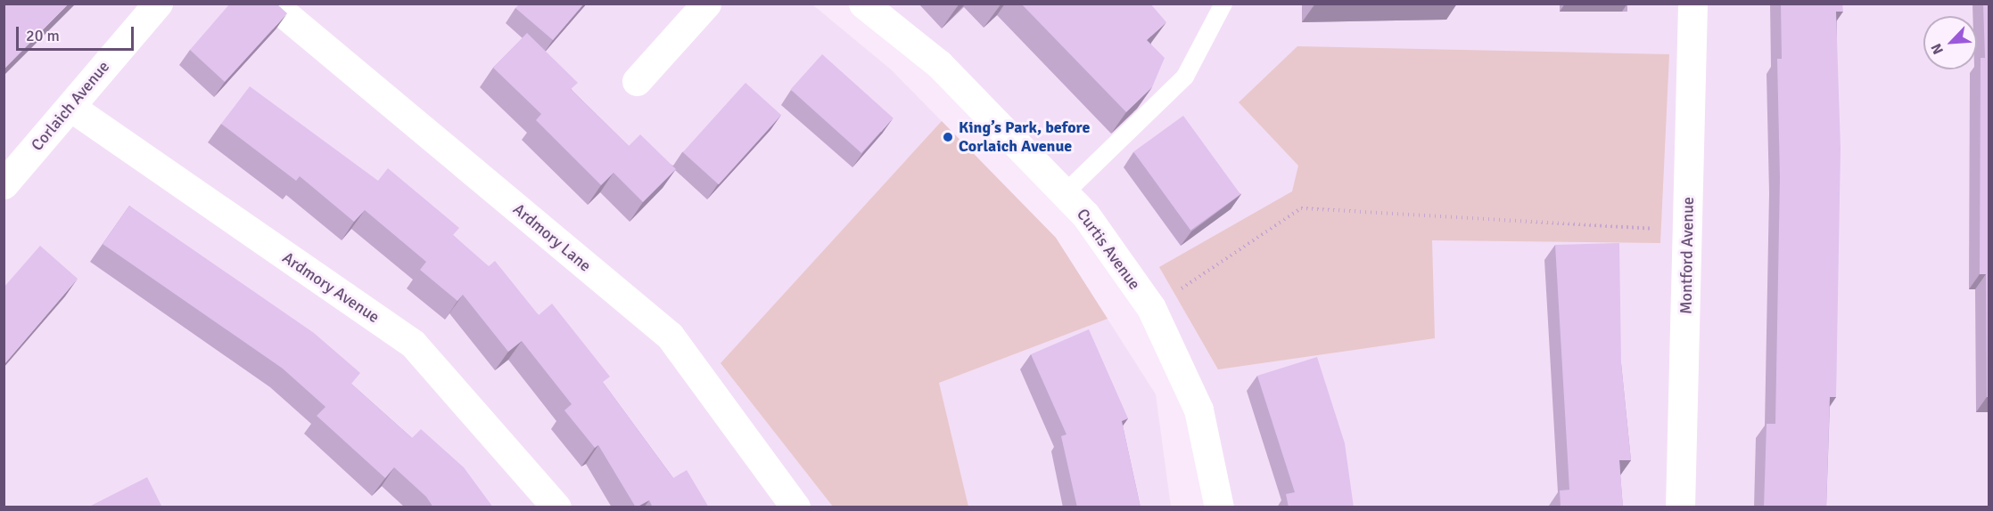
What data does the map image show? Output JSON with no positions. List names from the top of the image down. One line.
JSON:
{"streets":{"street":["Corlaich Avenue","Ardmory Lane","Curtis Avenue","Montford Avenue","Ardmory Avenue"]},"crossings":[["Corlaich Avenue","Ardmory Avenue"]],"places":["King’s Park, before Corlaich Avenue"],"scale_bar":"20 m","north":"bottom left"}
